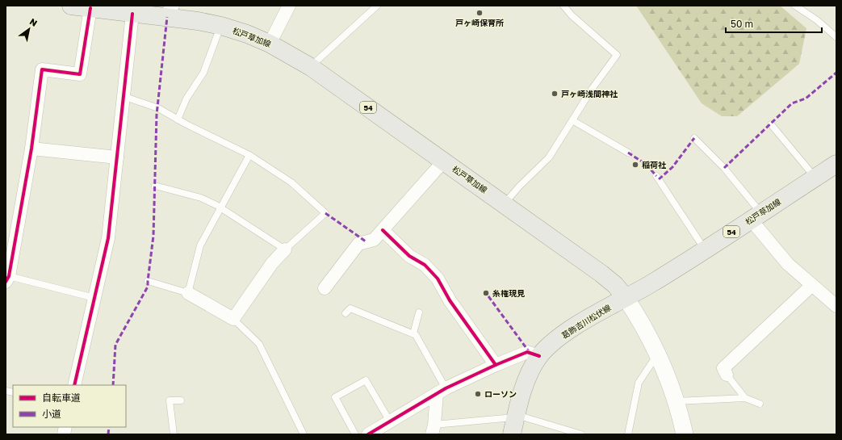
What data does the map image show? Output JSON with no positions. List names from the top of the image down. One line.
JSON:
{"streets":{"main road":["松戸草加線","54","葛飾吉川松伏線"]},"crossings":[["松戸草加線","葛飾吉川松伏線"]],"places":["戸ヶ崎保育所","戸ヶ崎浅間神社","稲荷社","糸権現見","ローソン"],"legend":["自転車道","小道"],"scale_bar":"50 m","north":"top right"}
